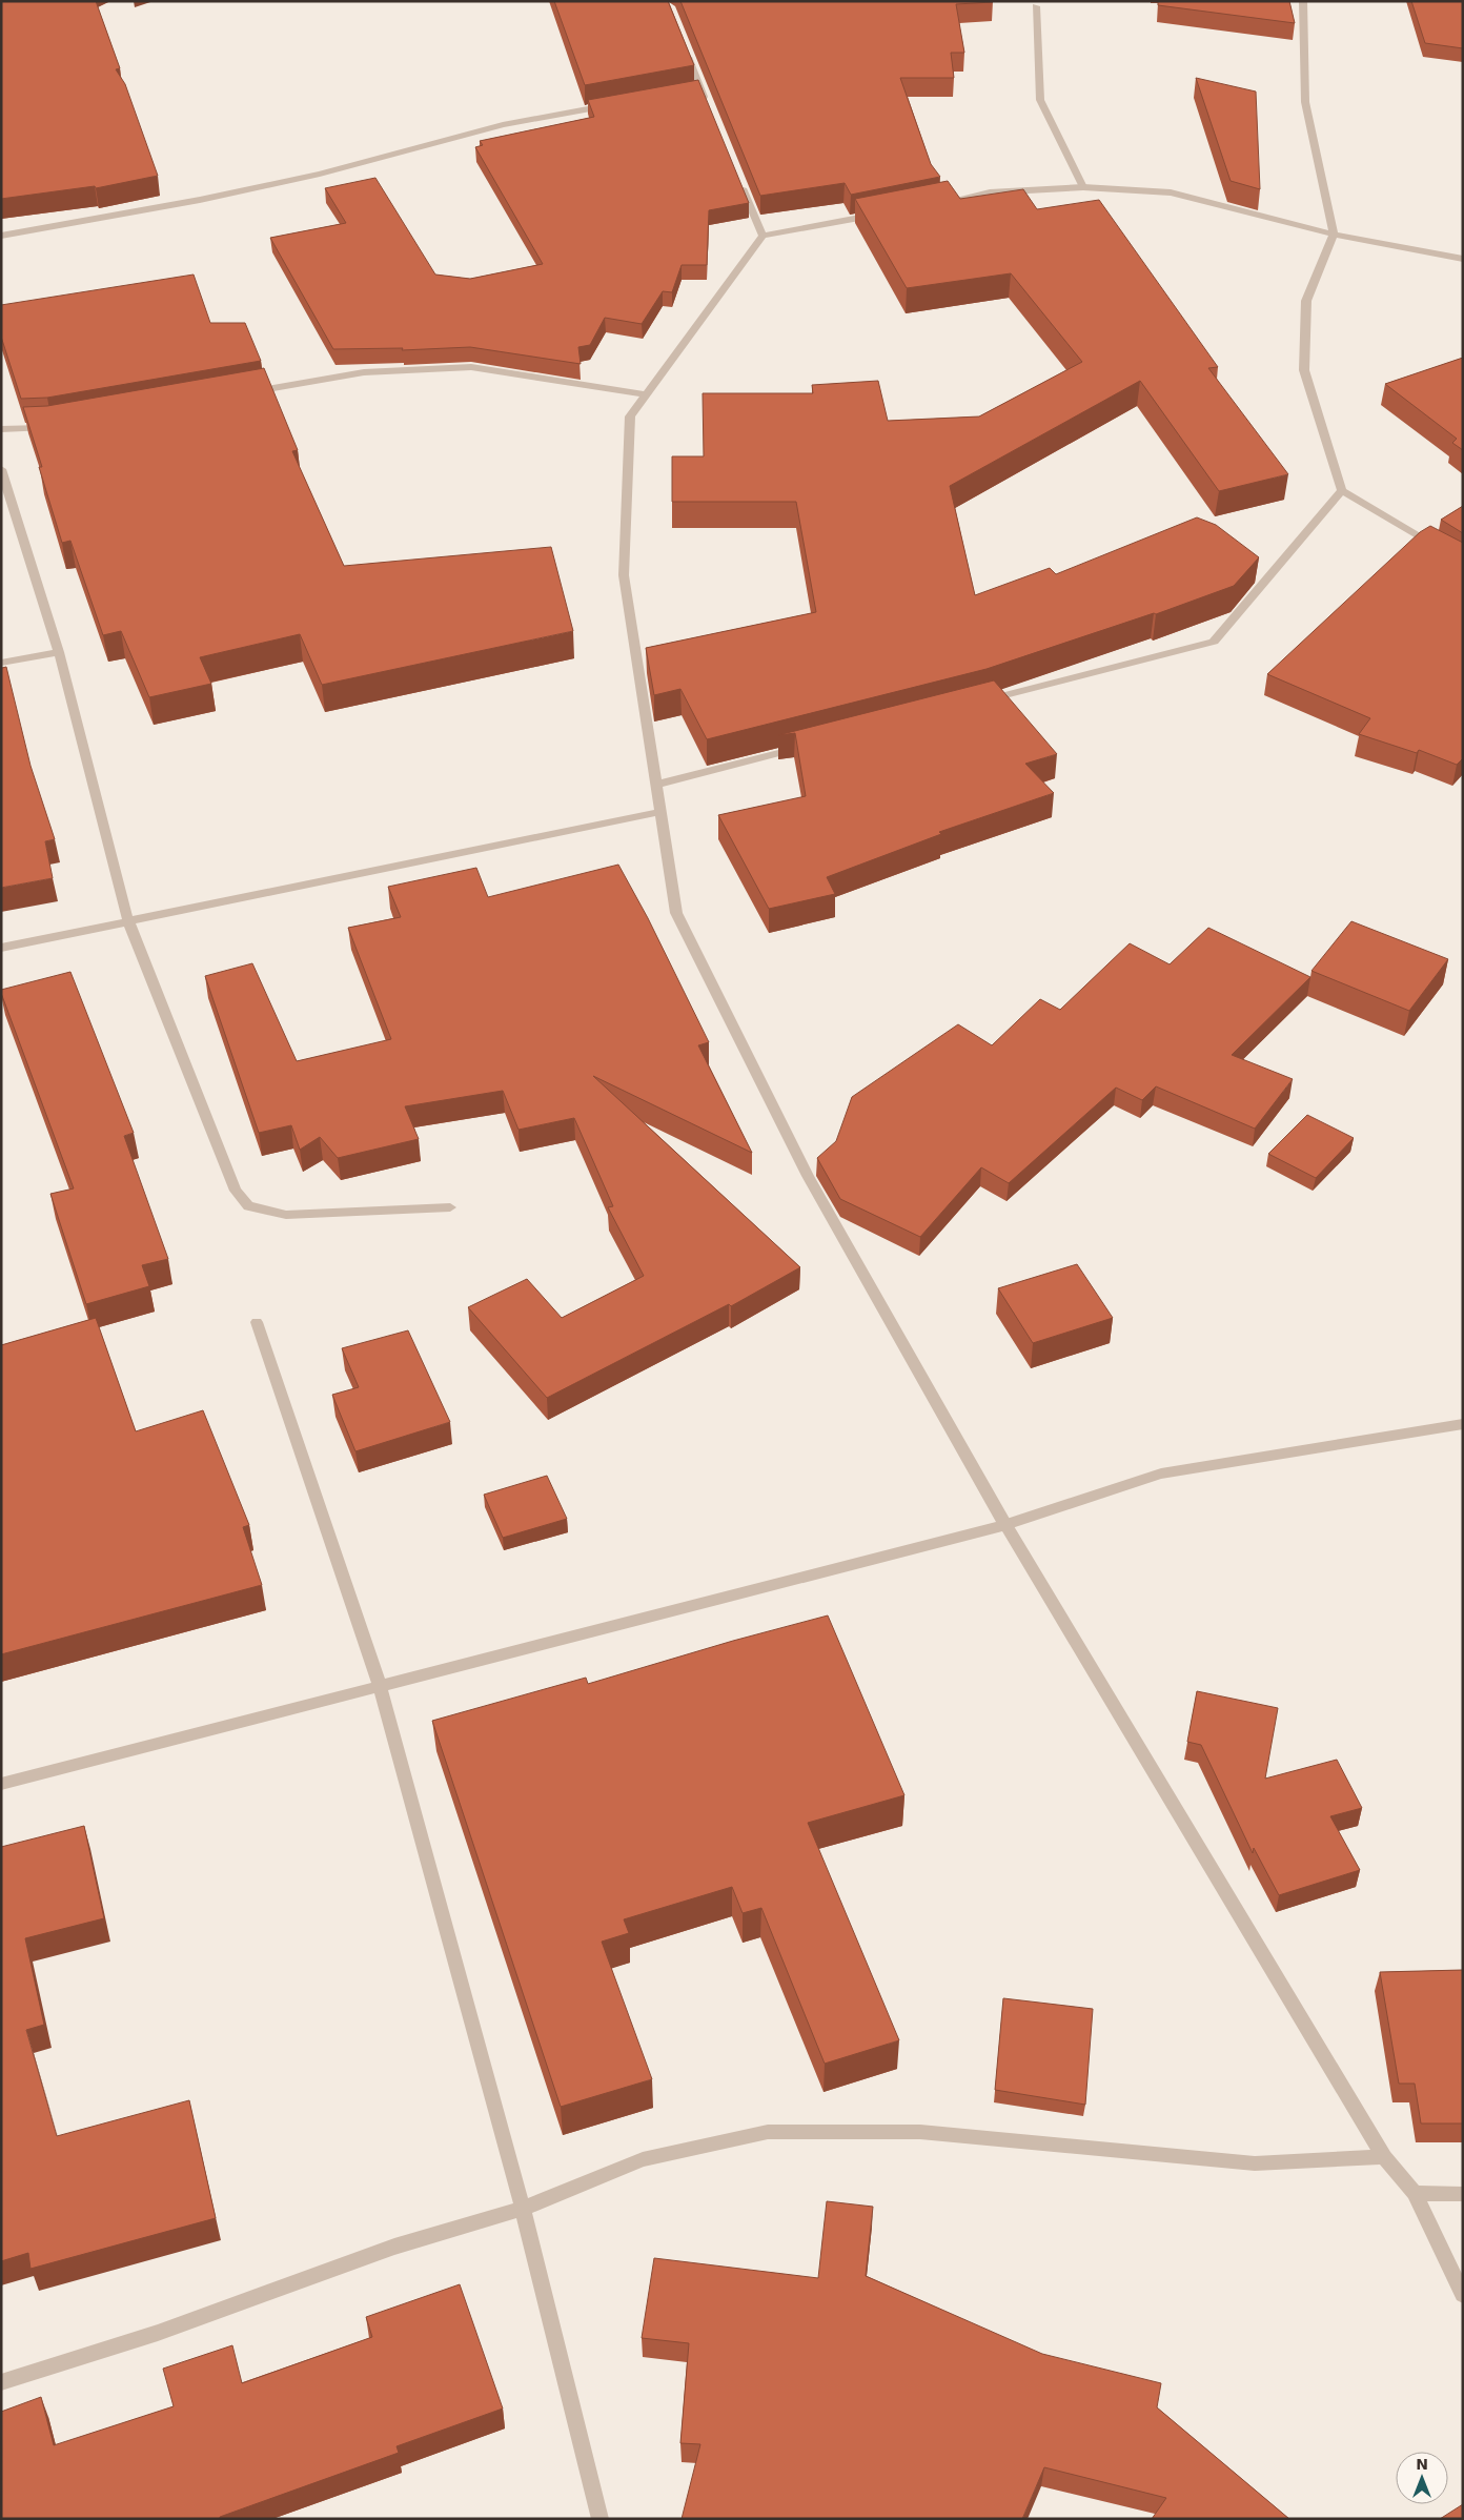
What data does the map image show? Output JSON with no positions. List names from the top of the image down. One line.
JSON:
{"north":"top"}
